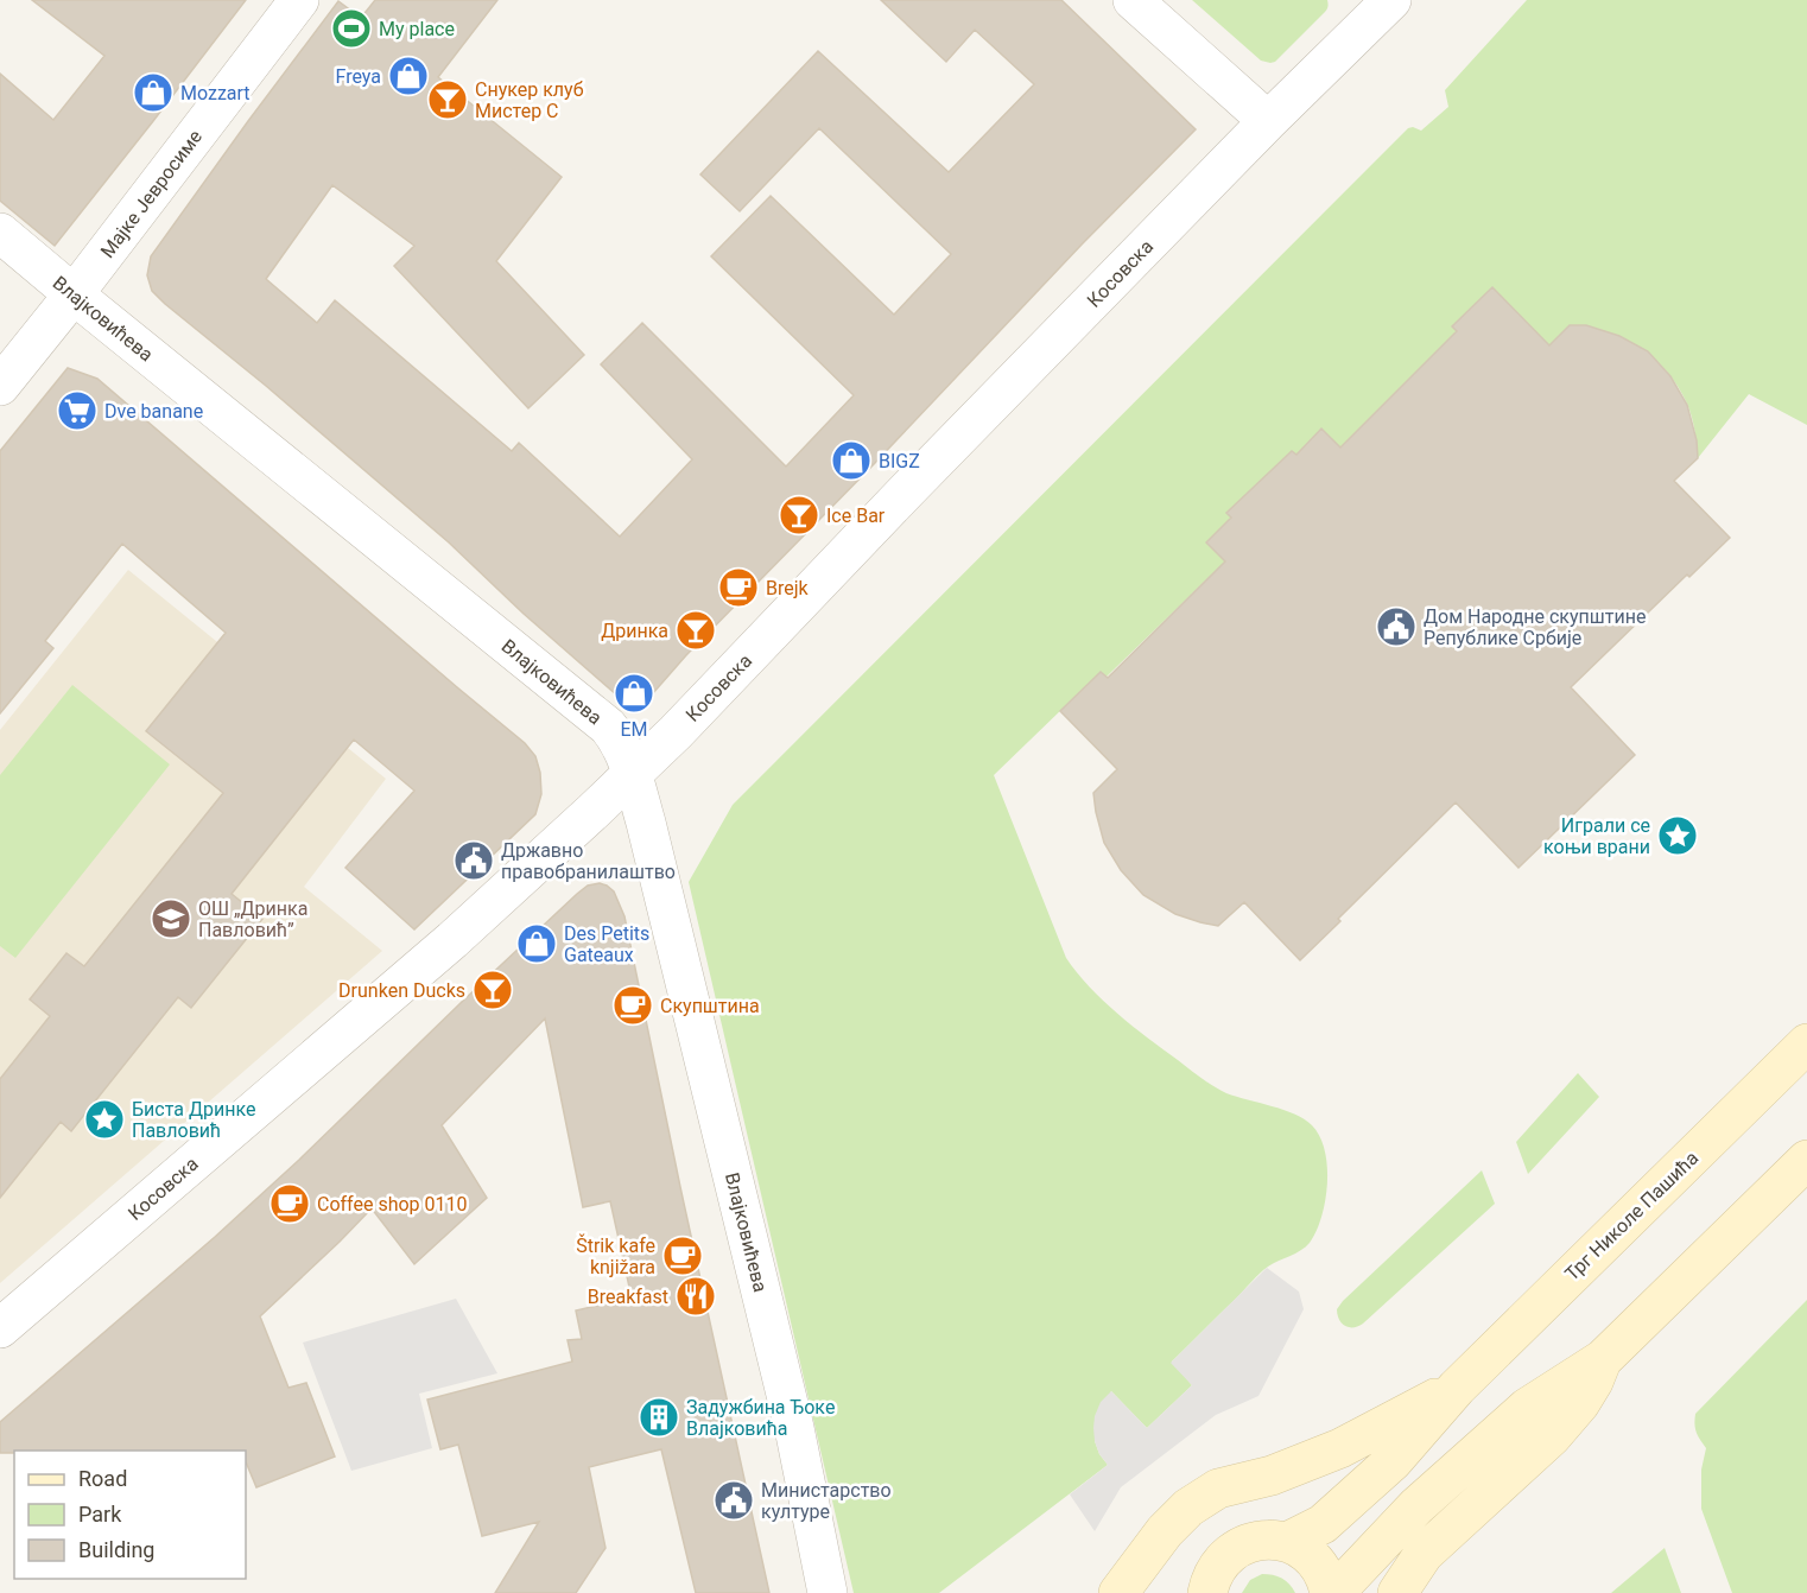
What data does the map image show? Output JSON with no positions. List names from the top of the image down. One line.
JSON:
{"streets":{"main road":["Трг Николе Пашића"],"street":["Мајке Јевросиме","Косовска","Влајковићева"]},"crossings":[["Мајке Јевросиме","Влајковићева"],["Косовска","Влајковићева"]],"places":{"sports":["My place"],"shop":["Freya","Mozzart","BIGZ","ЕМ","Des Petits Gateaux"],"bar":["Снукер клуб Мистер С","Ice Bar","Дринка","Drunken Ducks"],"supermarket":["Dve banane"],"cafe":["Brejk","Скупштина","Coffee shop 0110","Štrik kafe knjižara"],"public building":["Дом Народне скупштине Републике Србије","Државно правобранилаштво","Министарство културе"],"place":["Играли се коњи врани","Биста Дринке Павловић"],"school or university":["ОШ „Дринка Павловић”"],"restaurant":["Breakfast"],"building":["Задужбина Ђоке Влајковића"]},"legend":["Road","Park","Building"]}
